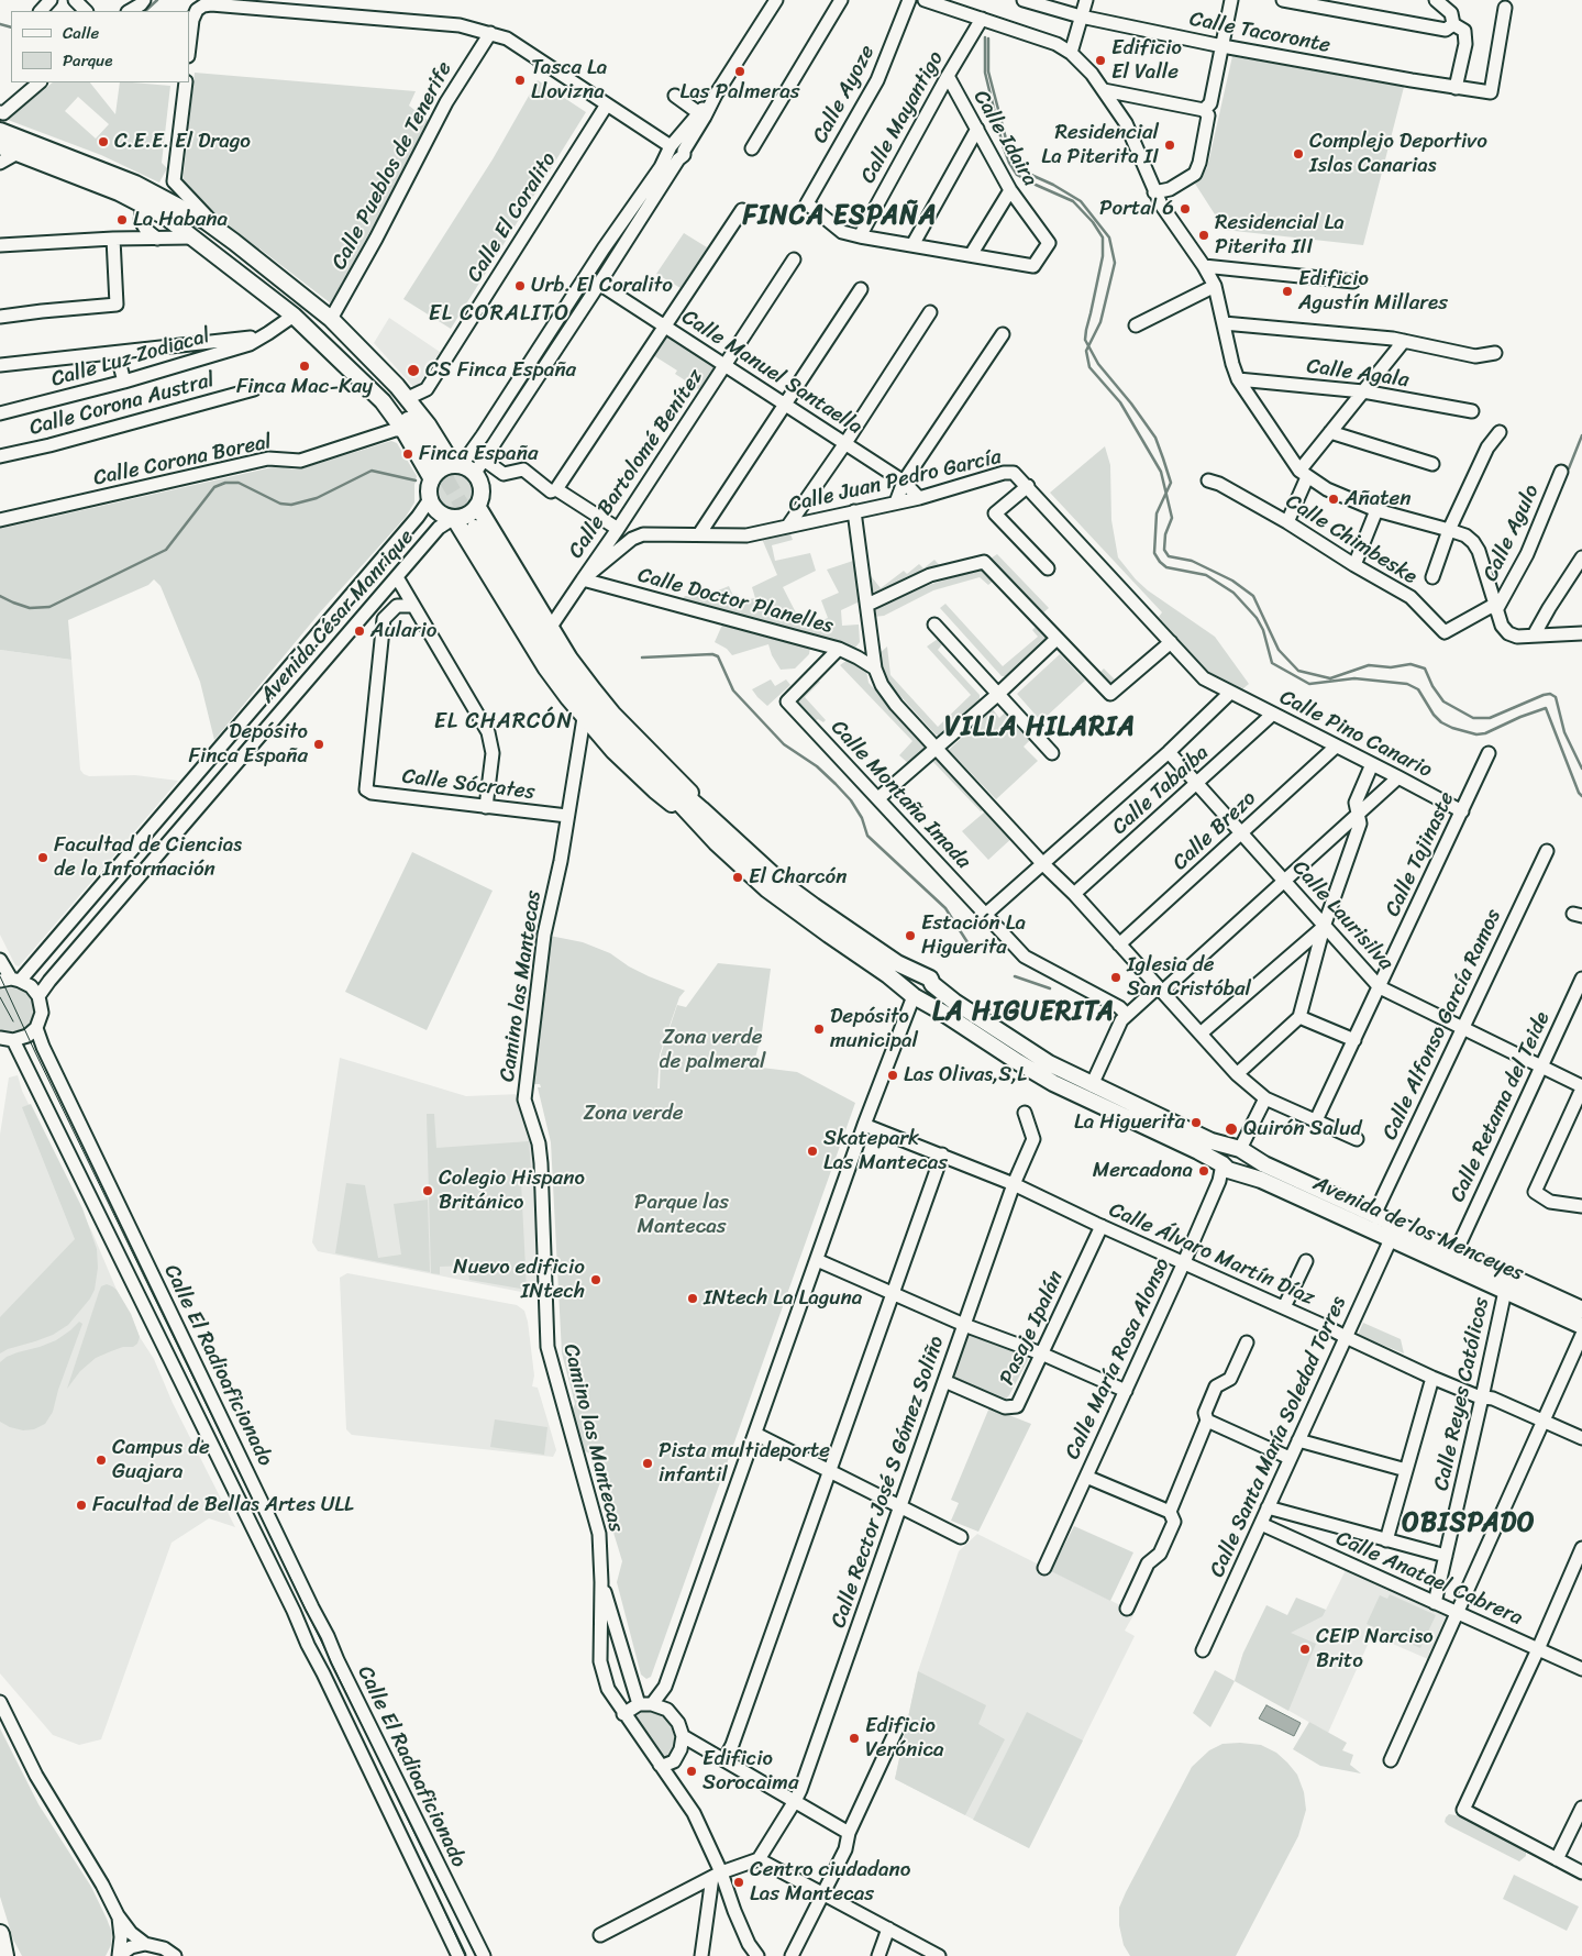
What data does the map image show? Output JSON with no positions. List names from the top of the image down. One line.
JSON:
{"streets":{"main road":["Avenida de los Menceyes"],"street":["Calle Tacoronte","Calle Ayoze","Calle Mayantigo","Calle Idaira","Calle Pueblos de Tenerife","Calle El Coralito","Calle Luz Zodiacal","Calle Manuel Santaella","Calle Agala","Calle Corona Austral","Calle Corona Boreal","Calle Bartolomé Benítez","Calle Juan Pedro García","Calle Agulo","Calle Chimbeske","Calle Doctor Planelles","Avenida César Manrique","Calle Pino Canario","Calle Sócrates","Calle Tabaiba","Calle Montaña Imada","Calle Brezo","Calle Tajinaste","Calle Laurisilva","Camino las Mantecas","Calle Alfonso García Ramos","Calle Retama del Teide","Calle Álvaro Martín Díaz","Pasaje Ipalán","Calle María Rosa Alonso","Calle El Radioaficionado","Calle Reyes Católicos","Calle Santa María Soledad Torres","Calle Rector José S Gómez Soliño","Calle Anatael Cabrera"]},"crossings":[["Calle Ayoze","Calle Idaira"],["Calle Mayantigo","Calle Idaira"],["Calle Manuel Santaella","Calle Bartolomé Benítez"],["Calle Manuel Santaella","Calle Juan Pedro García"],["Calle Bartolomé Benítez","Calle Juan Pedro García"],["Calle Bartolomé Benítez","Calle Doctor Planelles"],["Calle Juan Pedro García","Calle Doctor Planelles"],["Calle Juan Pedro García","Calle Pino Canario"],["Calle Agulo","Calle Chimbeske"],["Calle Doctor Planelles","Calle Montaña Imada"],["Calle Pino Canario","Calle Tabaiba"],["Calle Pino Canario","Calle Brezo"],["Calle Pino Canario","Calle Tajinaste"],["Calle Sócrates","Camino las Mantecas"],["Calle Tabaiba","Calle Laurisilva"],["Calle Brezo","Calle Laurisilva"],["Calle Tajinaste","Calle Laurisilva"],["Calle Laurisilva","Calle Alfonso García Ramos"],["Calle Laurisilva","Calle Retama del Teide"],["Calle Alfonso García Ramos","Avenida de los Menceyes"],["Calle Retama del Teide","Avenida de los Menceyes"],["Avenida de los Menceyes","Calle María Rosa Alonso"],["Avenida de los Menceyes","Calle Reyes Católicos"],["Avenida de los Menceyes","Calle Santa María Soledad Torres"],["Calle Álvaro Martín Díaz","Pasaje Ipalán"],["Calle Álvaro Martín Díaz","Calle María Rosa Alonso"],["Calle Álvaro Martín Díaz","Calle Reyes Católicos"],["Calle Álvaro Martín Díaz","Calle Santa María Soledad Torres"],["Calle Álvaro Martín Díaz","Calle Rector José S Gómez Soliño"],["Pasaje Ipalán","Calle Rector José S Gómez Soliño"],["Calle Reyes Católicos","Calle Anatael Cabrera"],["Calle Santa María Soledad Torres","Calle Anatael Cabrera"]],"districts":["FINCA ESPAÑA","EL CORALITO","EL CHARCÓN","VILLA HILARIA","LA HIGUERITA","OBISPADO"],"parks":["Zona verde de palmeral","Zona verde","Parque las Mantecas"],"places":["Edificio El Valle","Las Palmeras","Tasca La Llovizna","C.E.E. El Drago","Residencial La Piterita II","Complejo Deportivo Islas Canarias","Portal 6","La Habana","Residencial La Piterita III","Urb. El Coralito","Edificio Agustín Millares","Finca Mac-Kay","CS Finca España","Finca España","Añaten","Aulario","Depósito Finca España","Facultad de Ciencias de la Información","El Charcón","Estación La Higuerita","Iglesia de San Cristóbal","Depósito municipal","Las Olivas,S,L","La Higuerita","Quirón Salud","Skatepark Las Mantecas","Mercadona","Colegio Hispano Británico","Nuevo edificio INtech","INtech La Laguna","Campus de Guajara","Pista multideporte infantil","Facultad de Bellas Artes ULL","CEIP Narciso Brito","Edificio Verónica","Edificio Sorocaima","Centro ciudadano Las Mantecas"],"legend":["Calle","Parque"]}
